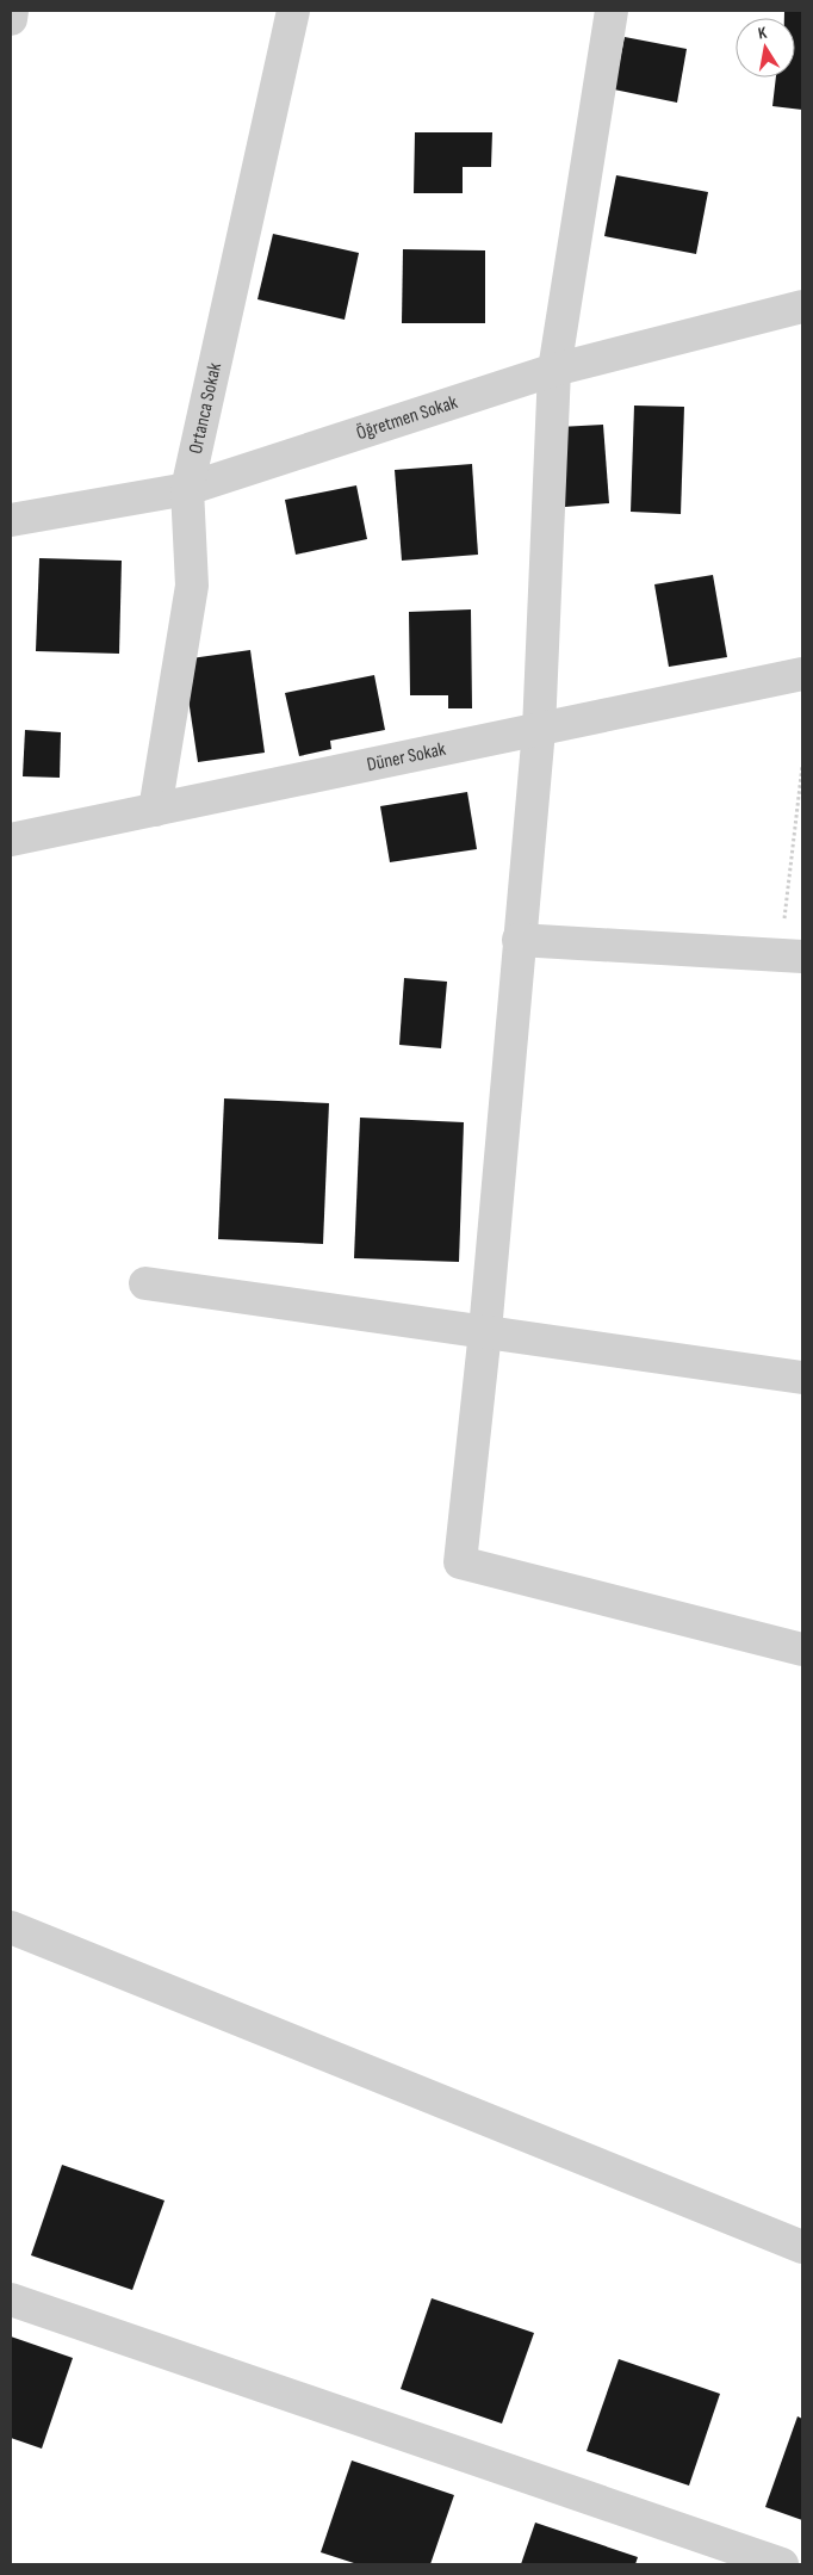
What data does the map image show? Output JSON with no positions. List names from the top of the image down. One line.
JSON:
{"streets":{"street":["Ortanca Sokak","Öğretmen Sokak","Düner Sokak"]},"crossings":[["Ortanca Sokak","Öğretmen Sokak"],["Ortanca Sokak","Düner Sokak"]],"north":"top"}
